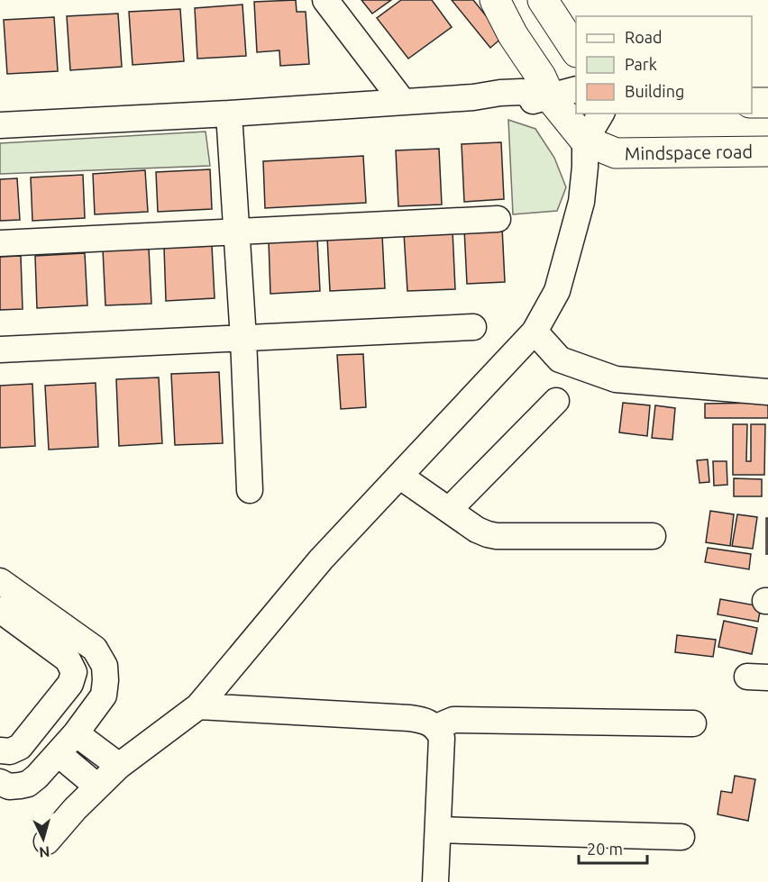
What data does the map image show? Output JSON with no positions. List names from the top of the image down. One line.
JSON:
{"streets":{"main road":["Mindspace road"]},"legend":["Road","Park","Building"],"scale_bar":"20 m","north":"bottom"}
